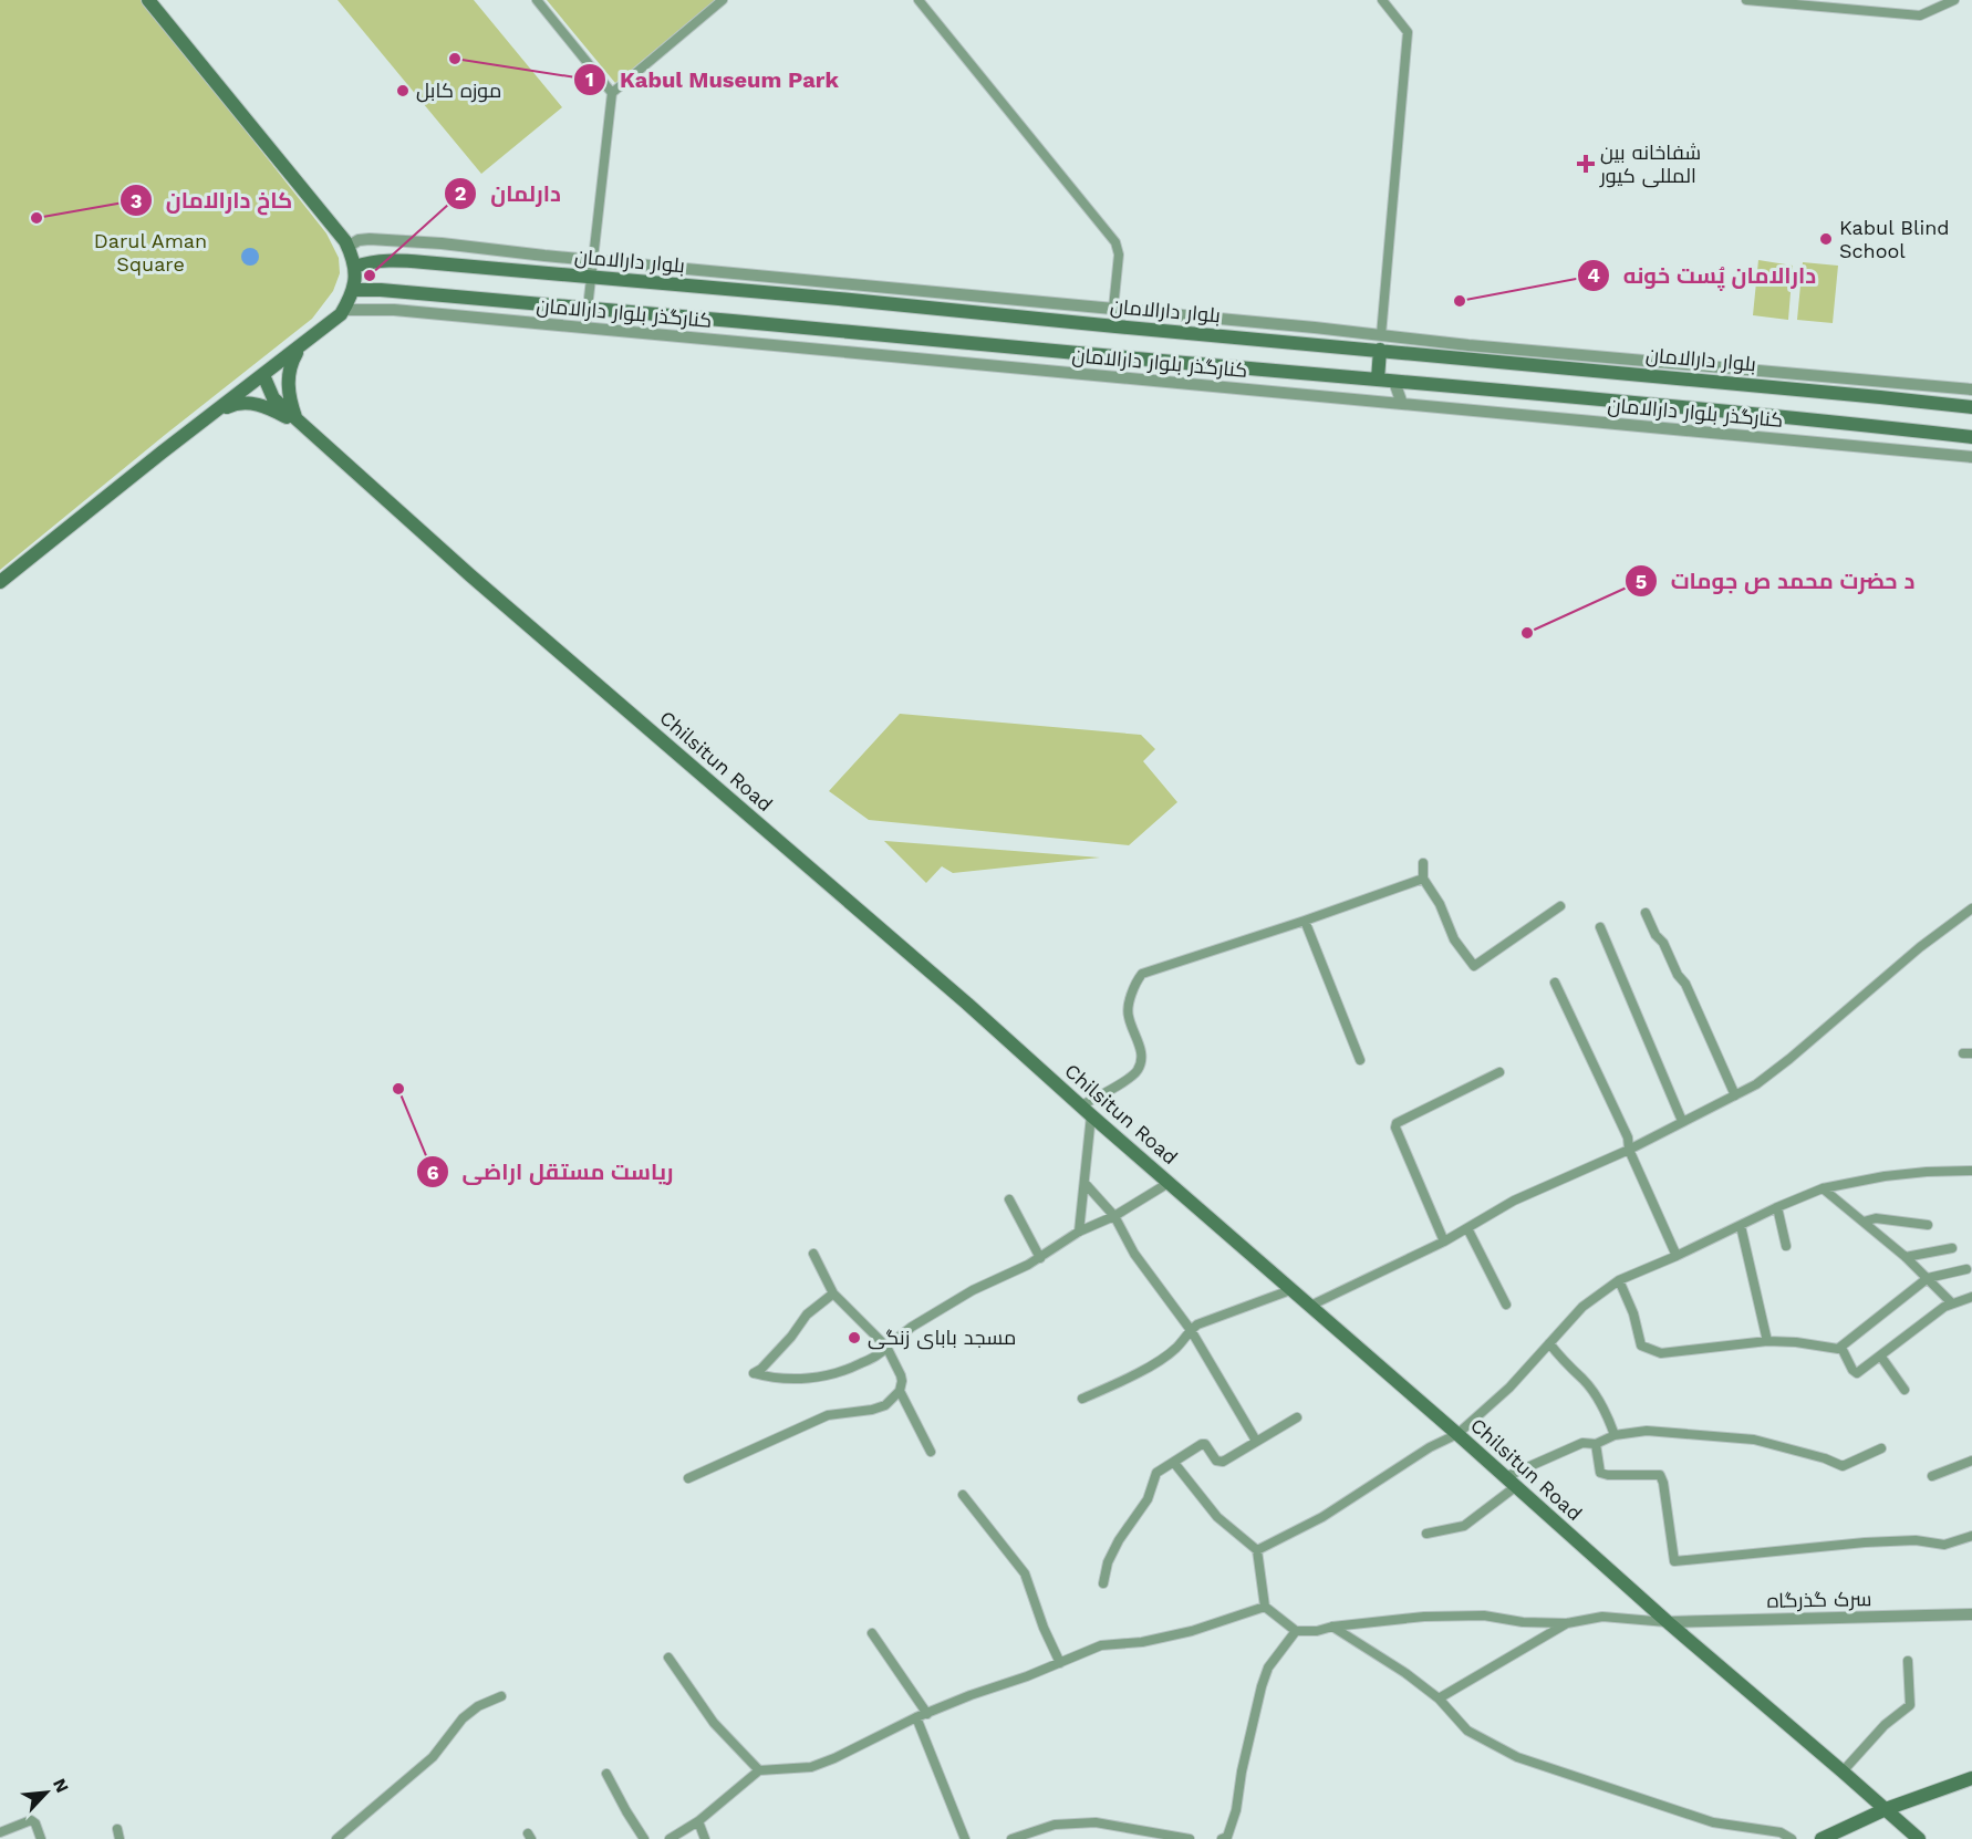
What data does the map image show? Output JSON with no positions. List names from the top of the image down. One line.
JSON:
{"streets":{"main road":["بلوار دارالامان","Chilsitun Road"],"street":["کنارگذر بلوار دارالامان","سرک گذرگاه"]},"crossings":[["Chilsitun Road","سرک گذرگاه"]],"parks":["Darul Aman Square"],"places":{"other":["Kabul Museum Park","موزه کابل","کاخ دارالامان","Kabul Blind School","دارلمان","دارالامان پُست خونه","د حضرت محمد ص جومات","ریاست مستقل اراضی","مسجد بابای زنگی"],"health":["شفاخانه بین المللی کیور"]},"north":"top right"}
